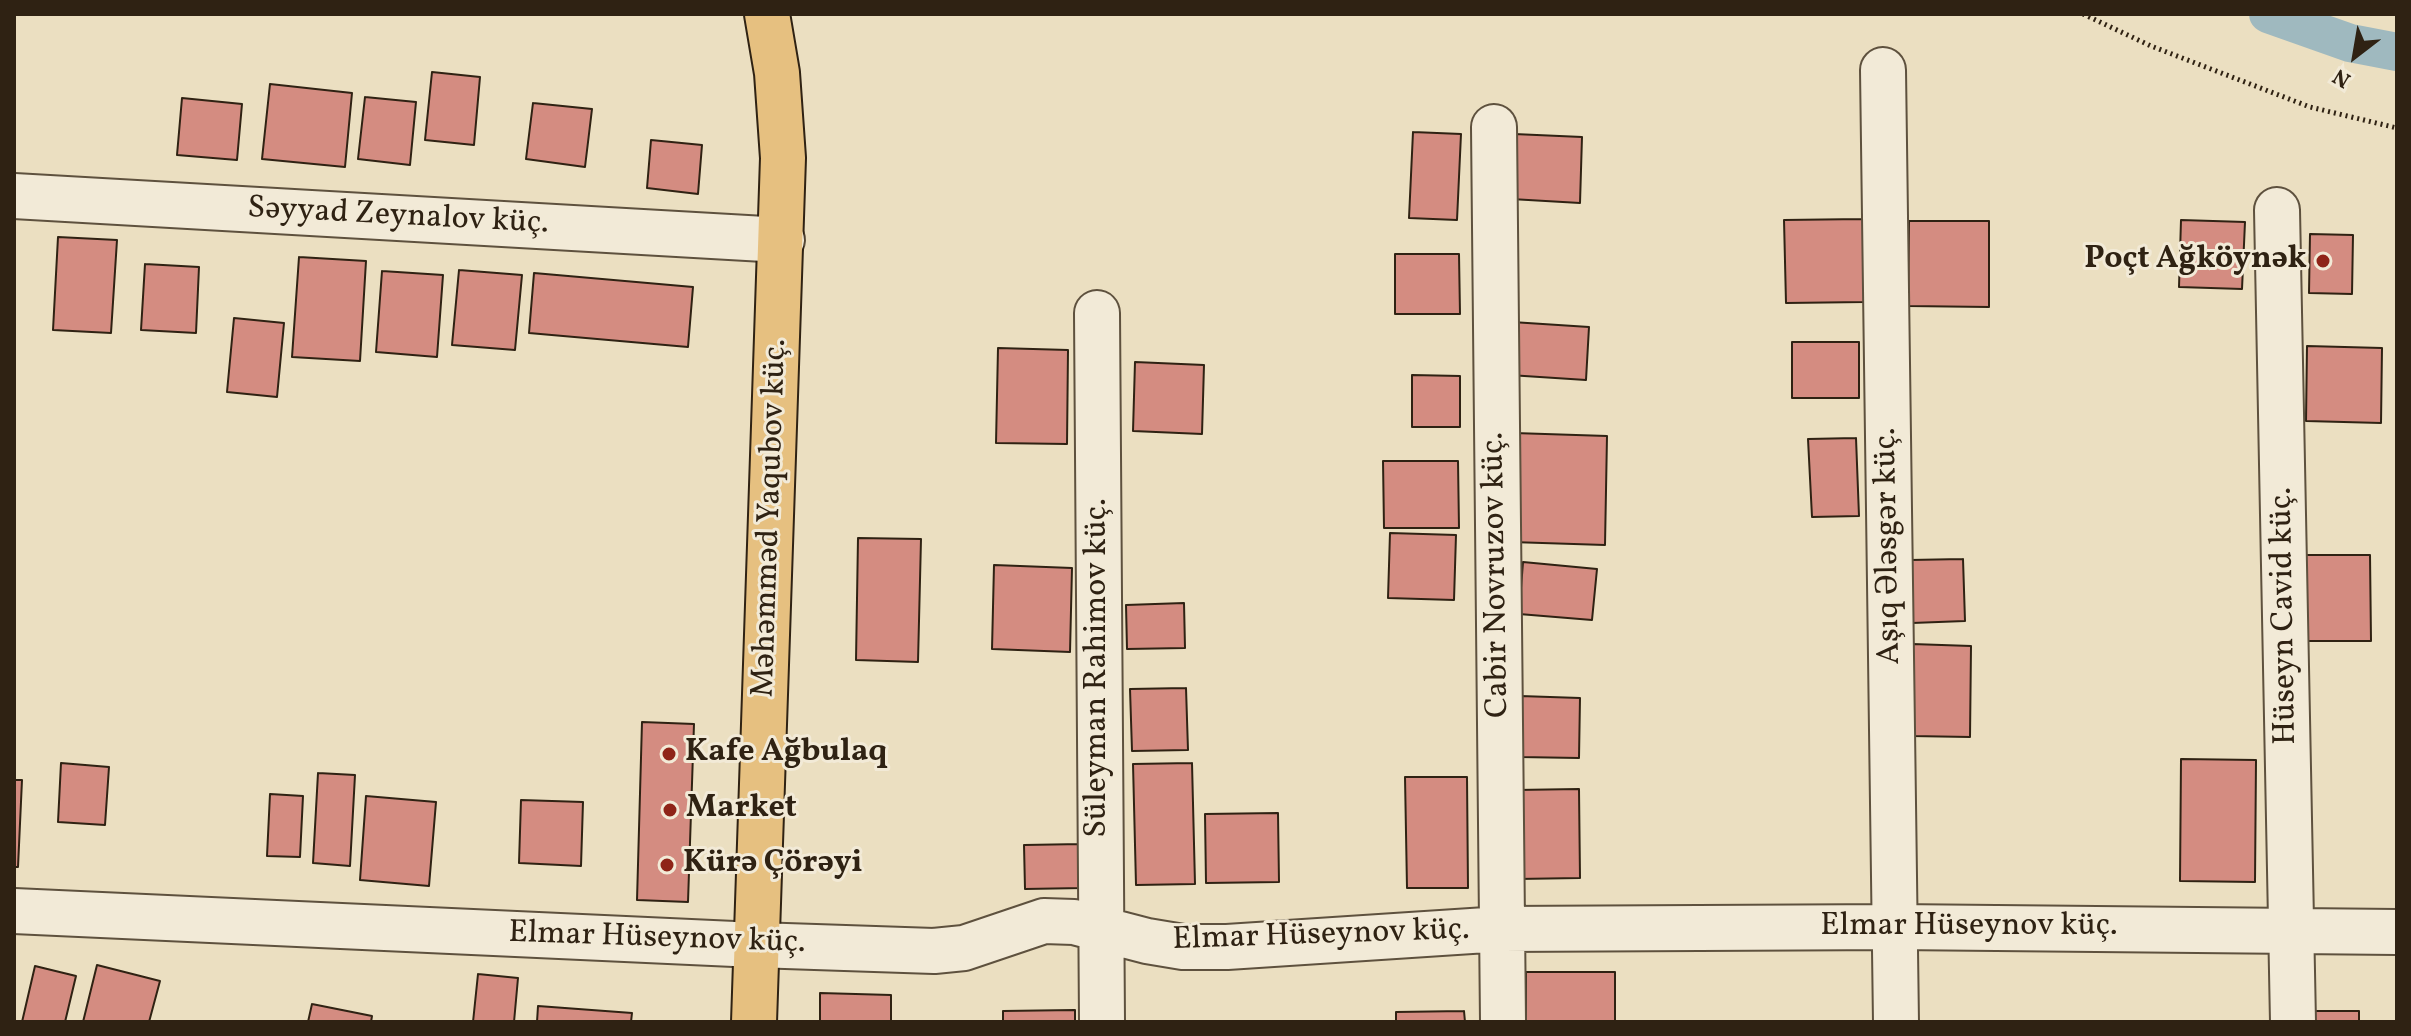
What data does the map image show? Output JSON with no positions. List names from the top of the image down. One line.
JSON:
{"streets":{"main road":["Məhəmməd Yaqubov küç."],"street":["Səyyad Zeynalov küç.","Aşıq Ələsgər küç.","Cabir Novruzov küç.","Hüseyn Cavid küç.","Süleyman Rahimov küç.","Elmar Hüseynov küç."]},"crossings":[["Səyyad Zeynalov küç.","Məhəmməd Yaqubov küç."],["Məhəmməd Yaqubov küç.","Elmar Hüseynov küç."],["Aşıq Ələsgər küç.","Elmar Hüseynov küç."],["Cabir Novruzov küç.","Elmar Hüseynov küç."],["Hüseyn Cavid küç.","Elmar Hüseynov küç."],["Süleyman Rahimov küç.","Elmar Hüseynov küç."]],"places":["Poçt Ağköynək","Kafe Ağbulaq","Market","Kürə Çörəyi"],"north":"bottom left"}
